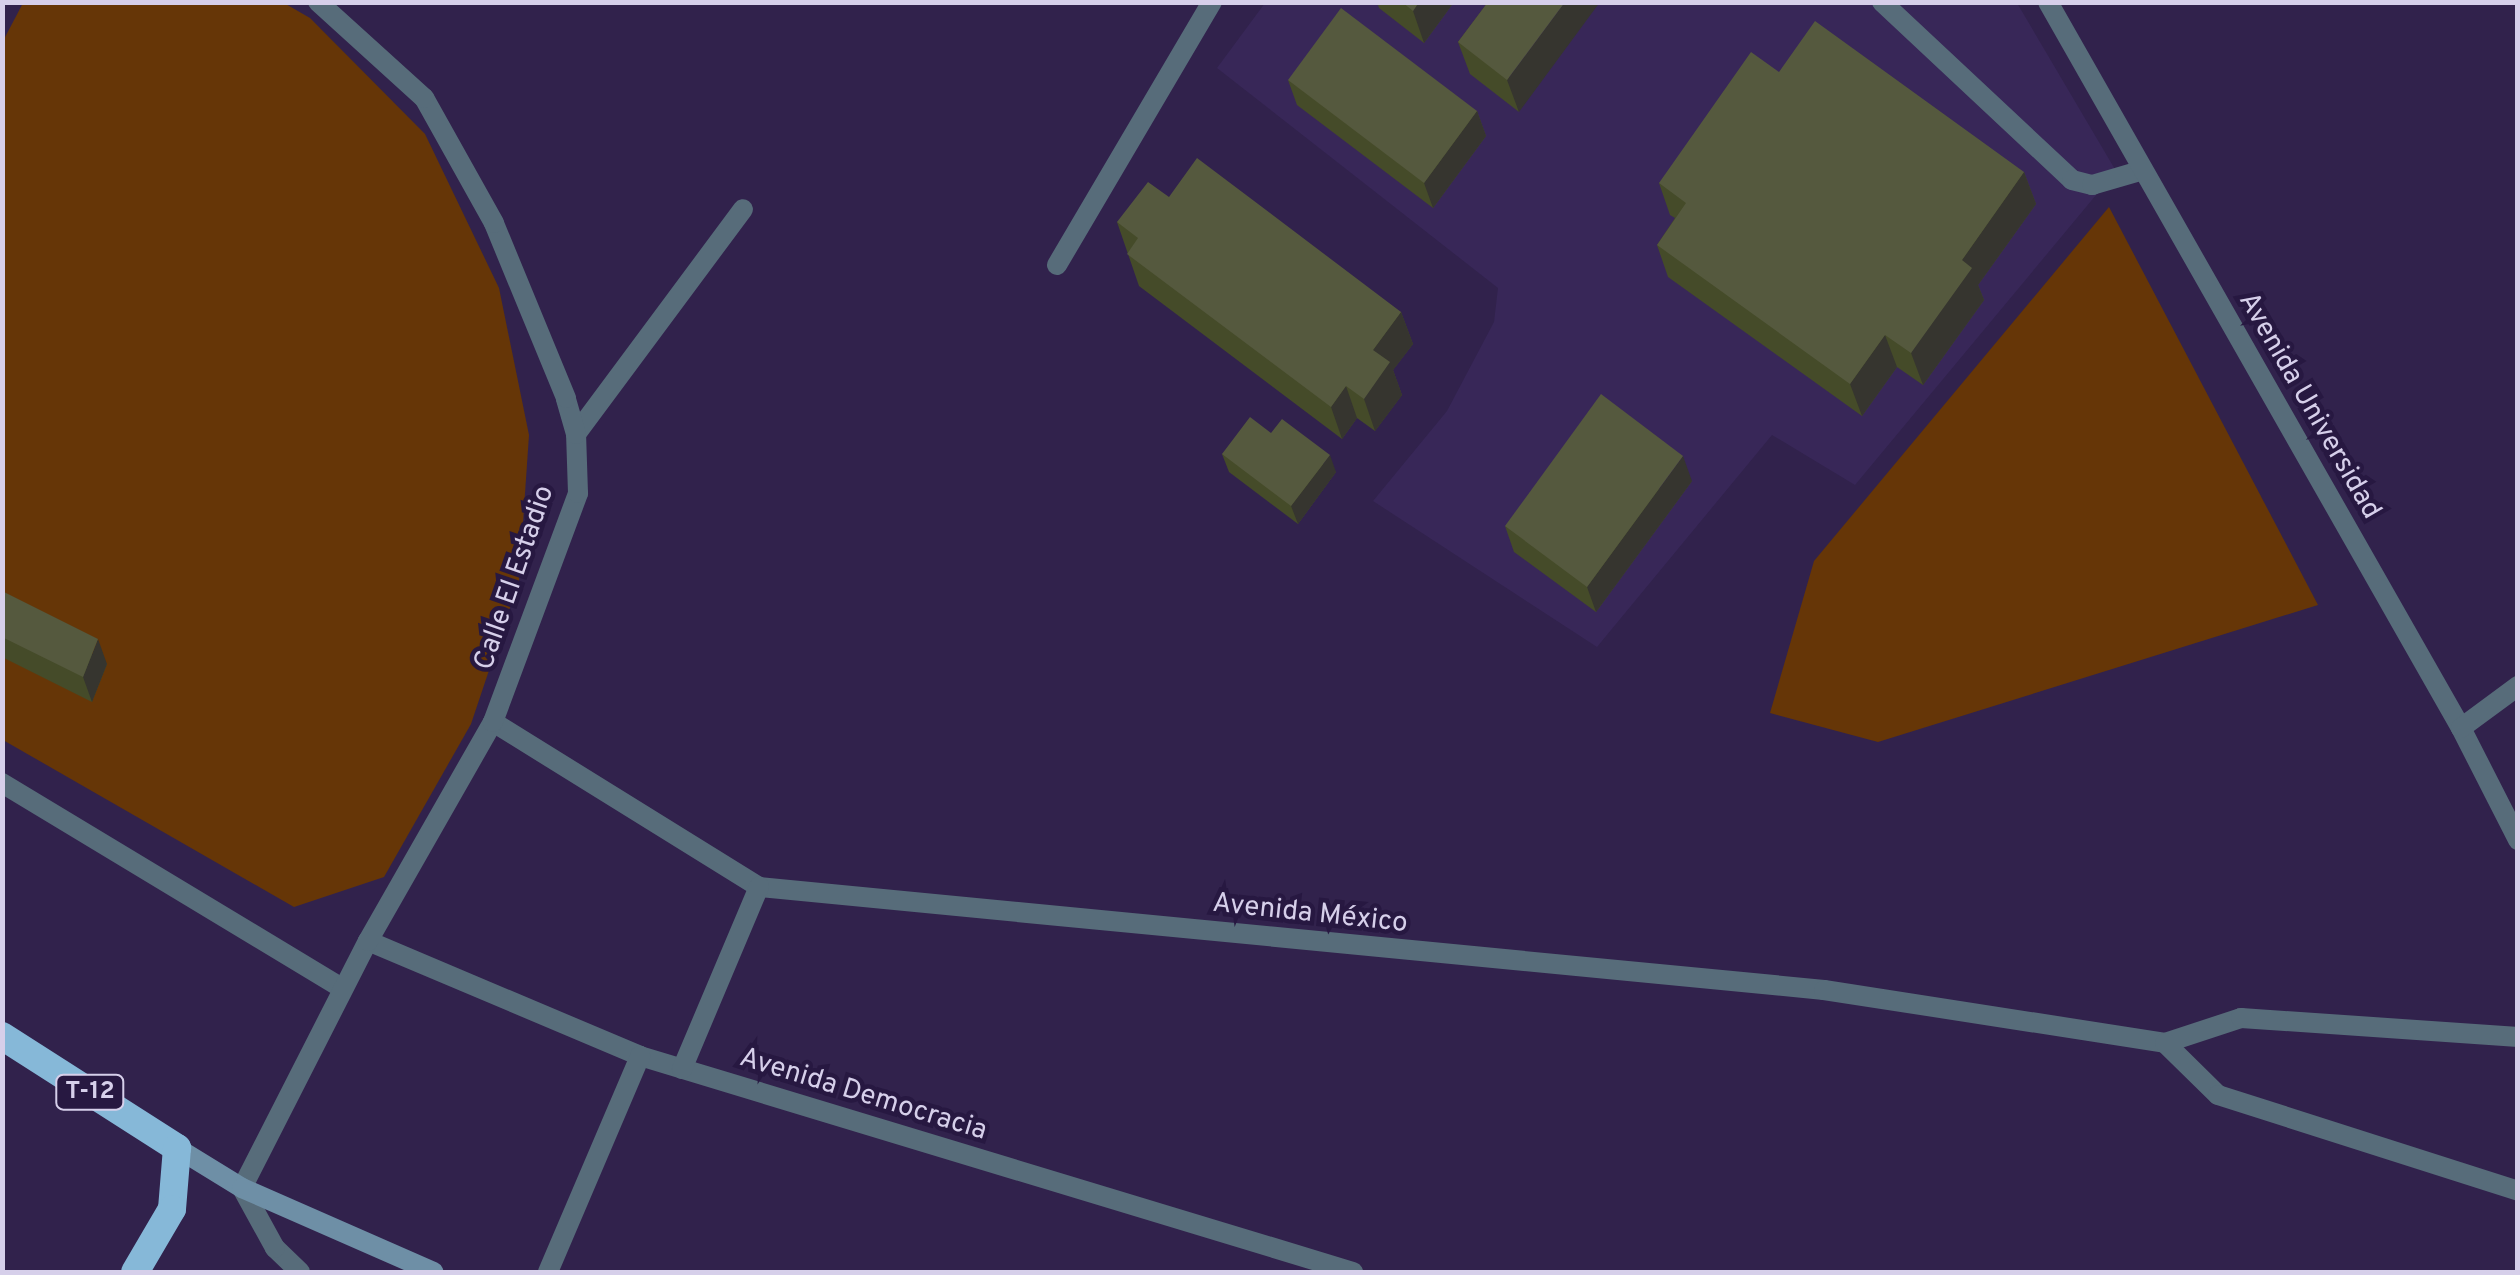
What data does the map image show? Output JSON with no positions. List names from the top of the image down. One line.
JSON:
{"streets":{"highway":["T-12"],"street":["Avenida Universidad","Calle El Estadio","Avenida México","Avenida Democracia"]},"crossings":[["Calle El Estadio","Avenida México"],["Calle El Estadio","T-12"],["Calle El Estadio","Avenida Democracia"]]}
